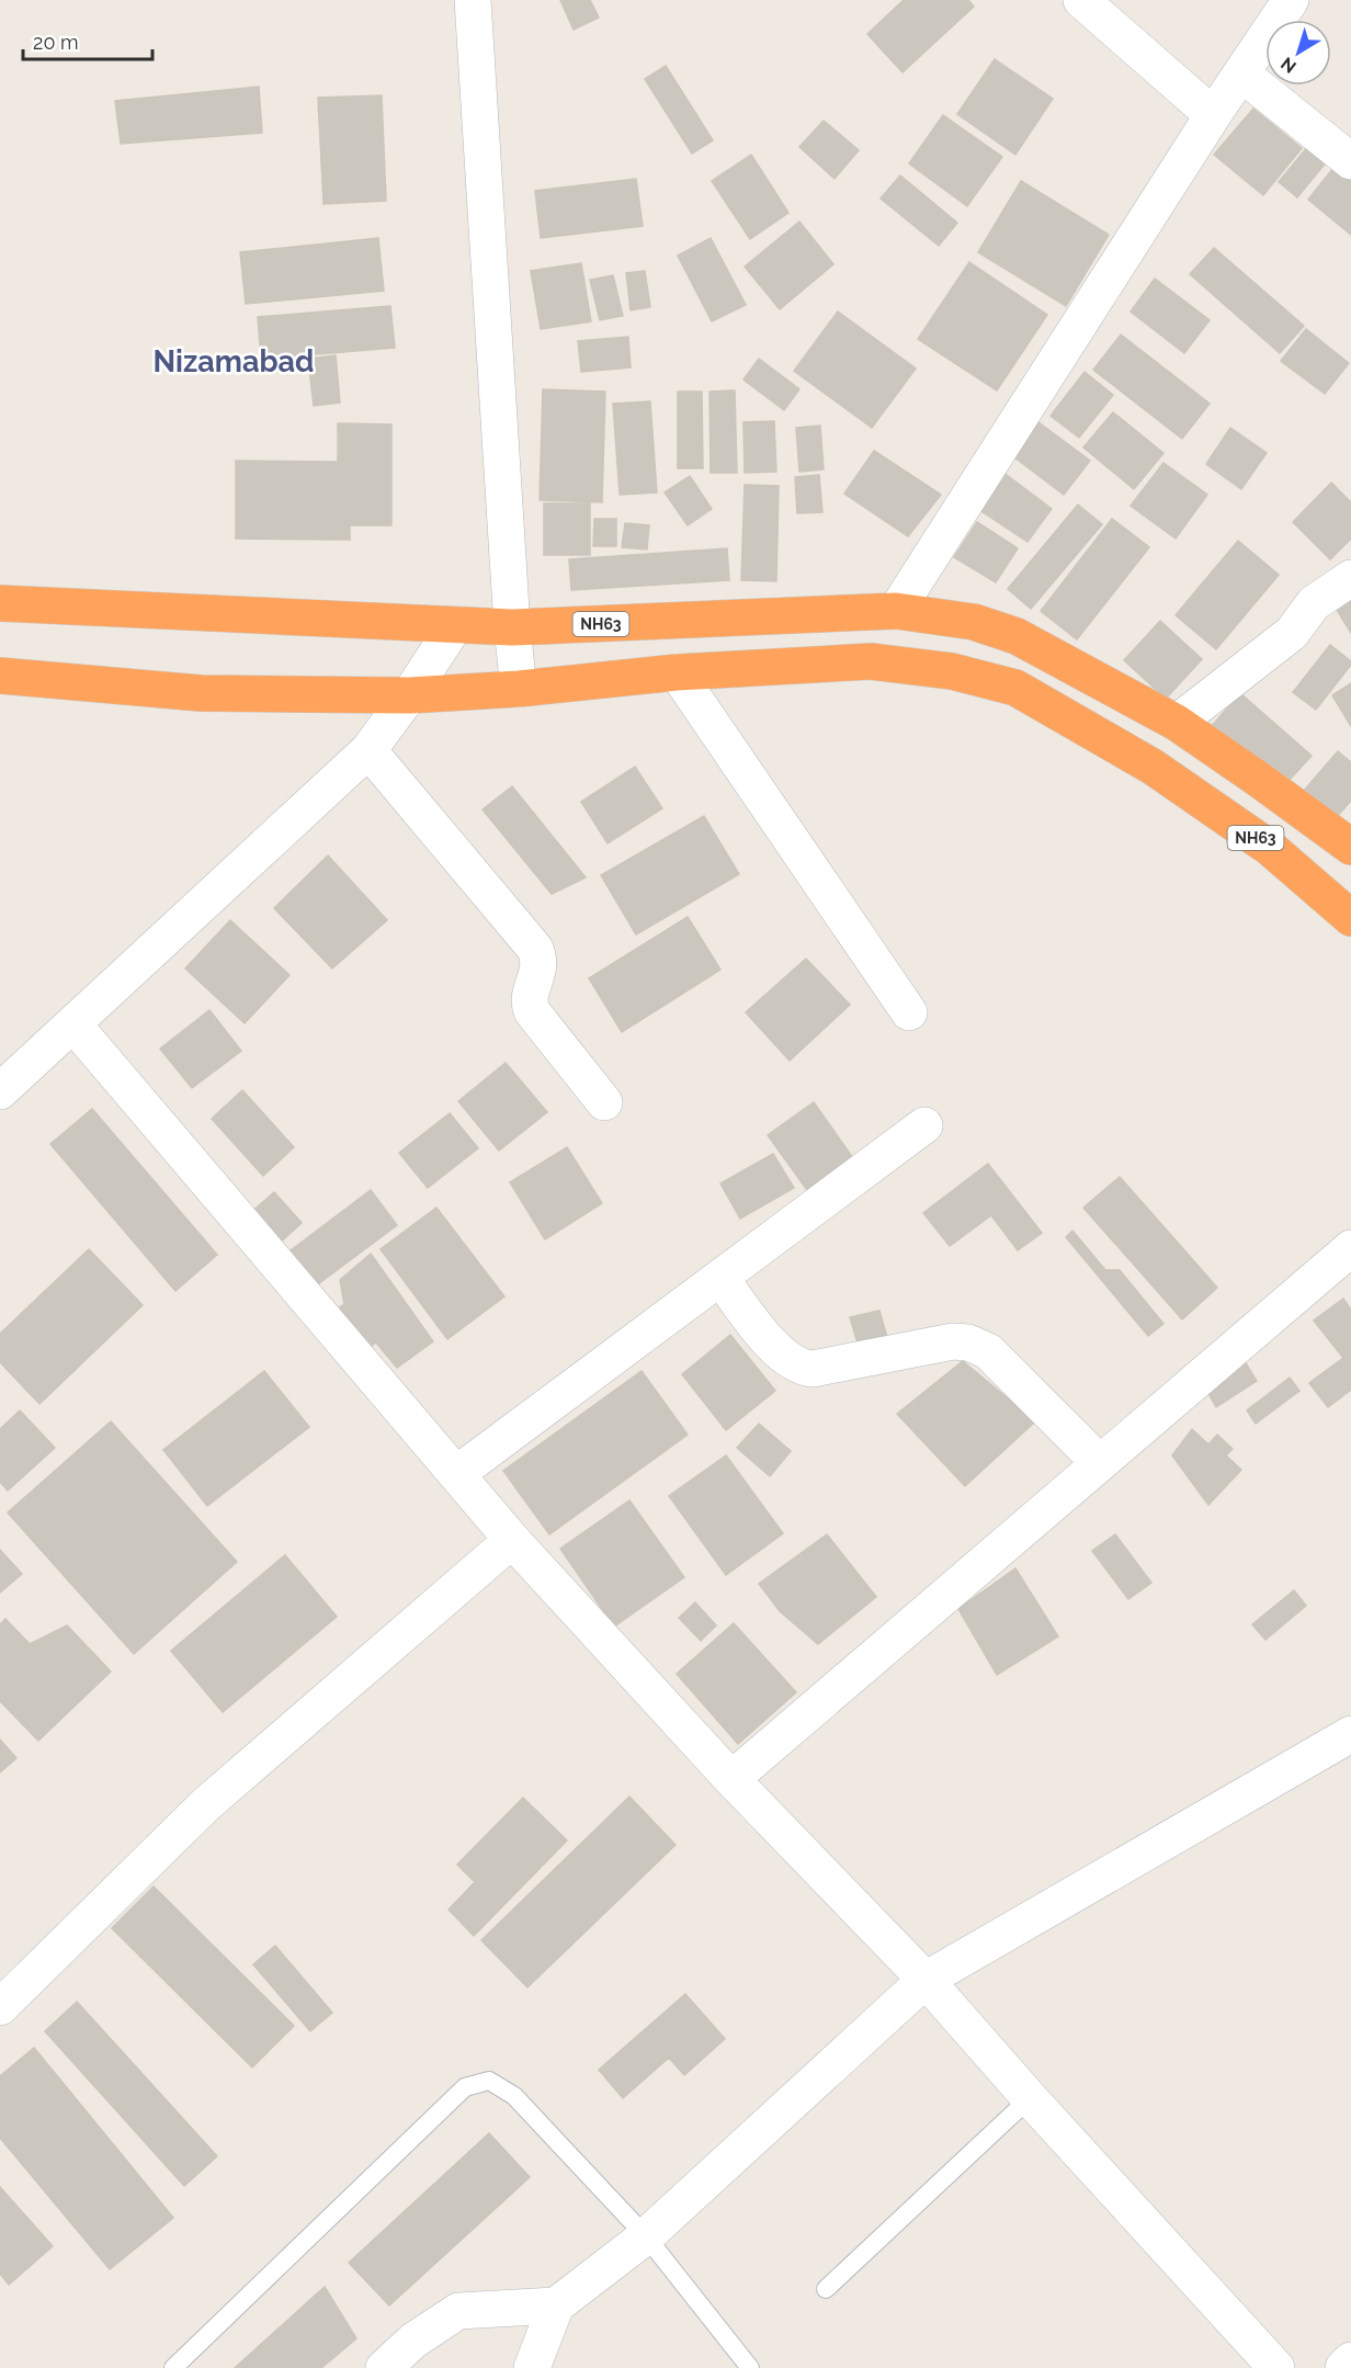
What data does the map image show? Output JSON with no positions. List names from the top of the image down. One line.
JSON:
{"streets":{"highway":["NH63"]},"districts":["Nizamabad"],"scale_bar":"20 m","north":"bottom left"}
